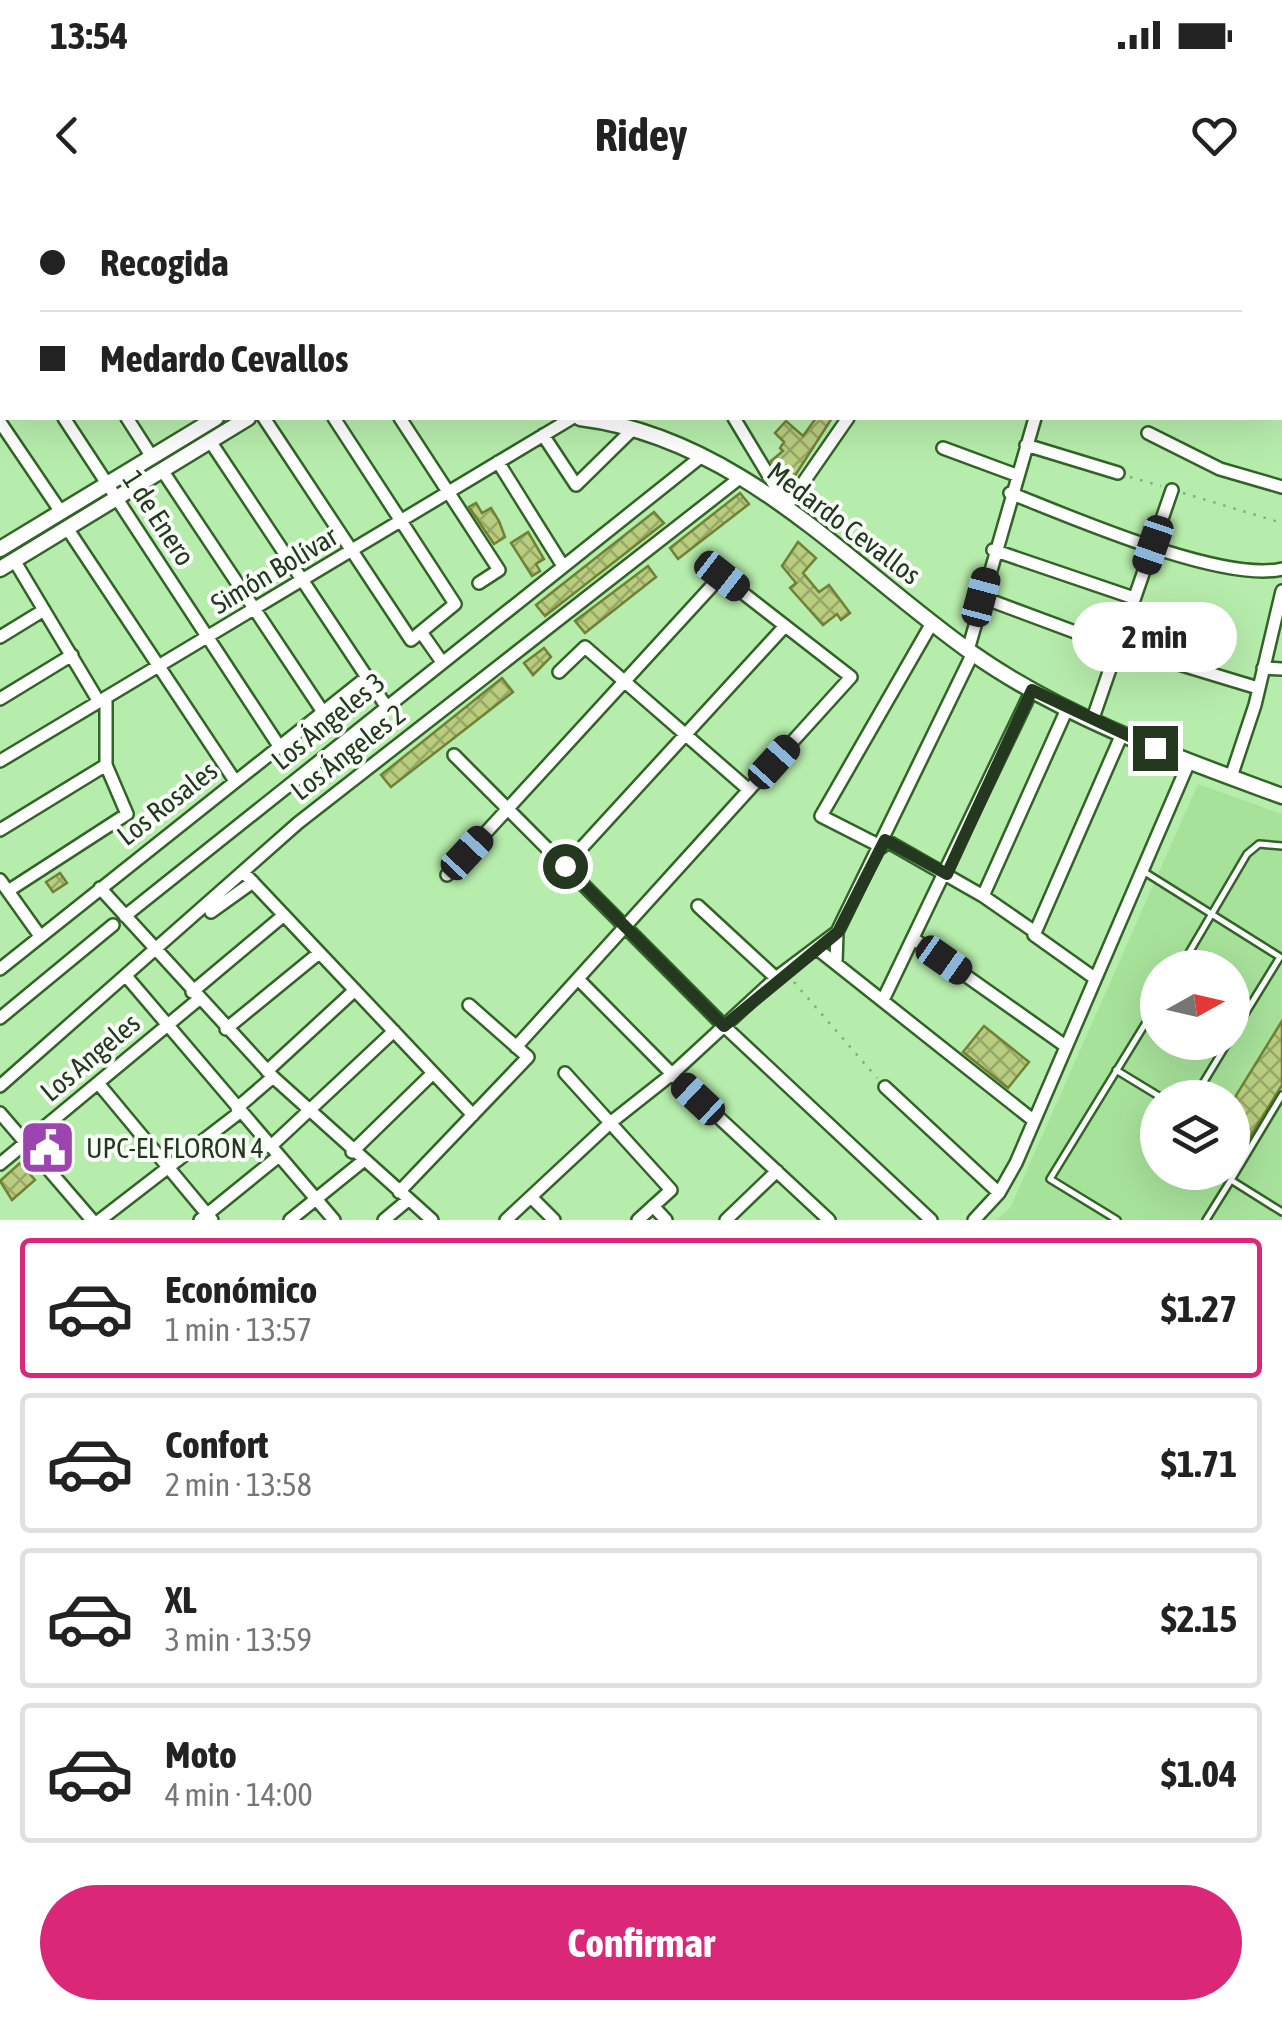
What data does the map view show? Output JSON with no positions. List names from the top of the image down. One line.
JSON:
{"streets":{"street":["1 de Enero","Medardo Cevallos","Simón Bolívar","Los Ángeles 3","Los Ángeles 2","Los Rosales","Los Angeles"]},"crossings":[["1 de Enero","Simón Bolívar"],["1 de Enero","Los Rosales"],["Medardo Cevallos","Los Ángeles 3"],["Medardo Cevallos","Los Ángeles 2"]],"places":{"public building":["UPC-EL FLORON 4"]},"north":"right","page":{"status":"13:54","header":"Ridey","banner":["Recogida","Medardo Cevallos"],"bubble":"2 min","list":[{"name":"Económico","note":"1 min · 13:57","value":"$1.27"},{"name":"Confort","note":"2 min · 13:58","value":"$1.71"},{"name":"XL","note":"3 min · 13:59","value":"$2.15"},{"name":"Moto","note":"4 min · 14:00","value":"$1.04"}],"buttons":"Confirmar"}}
